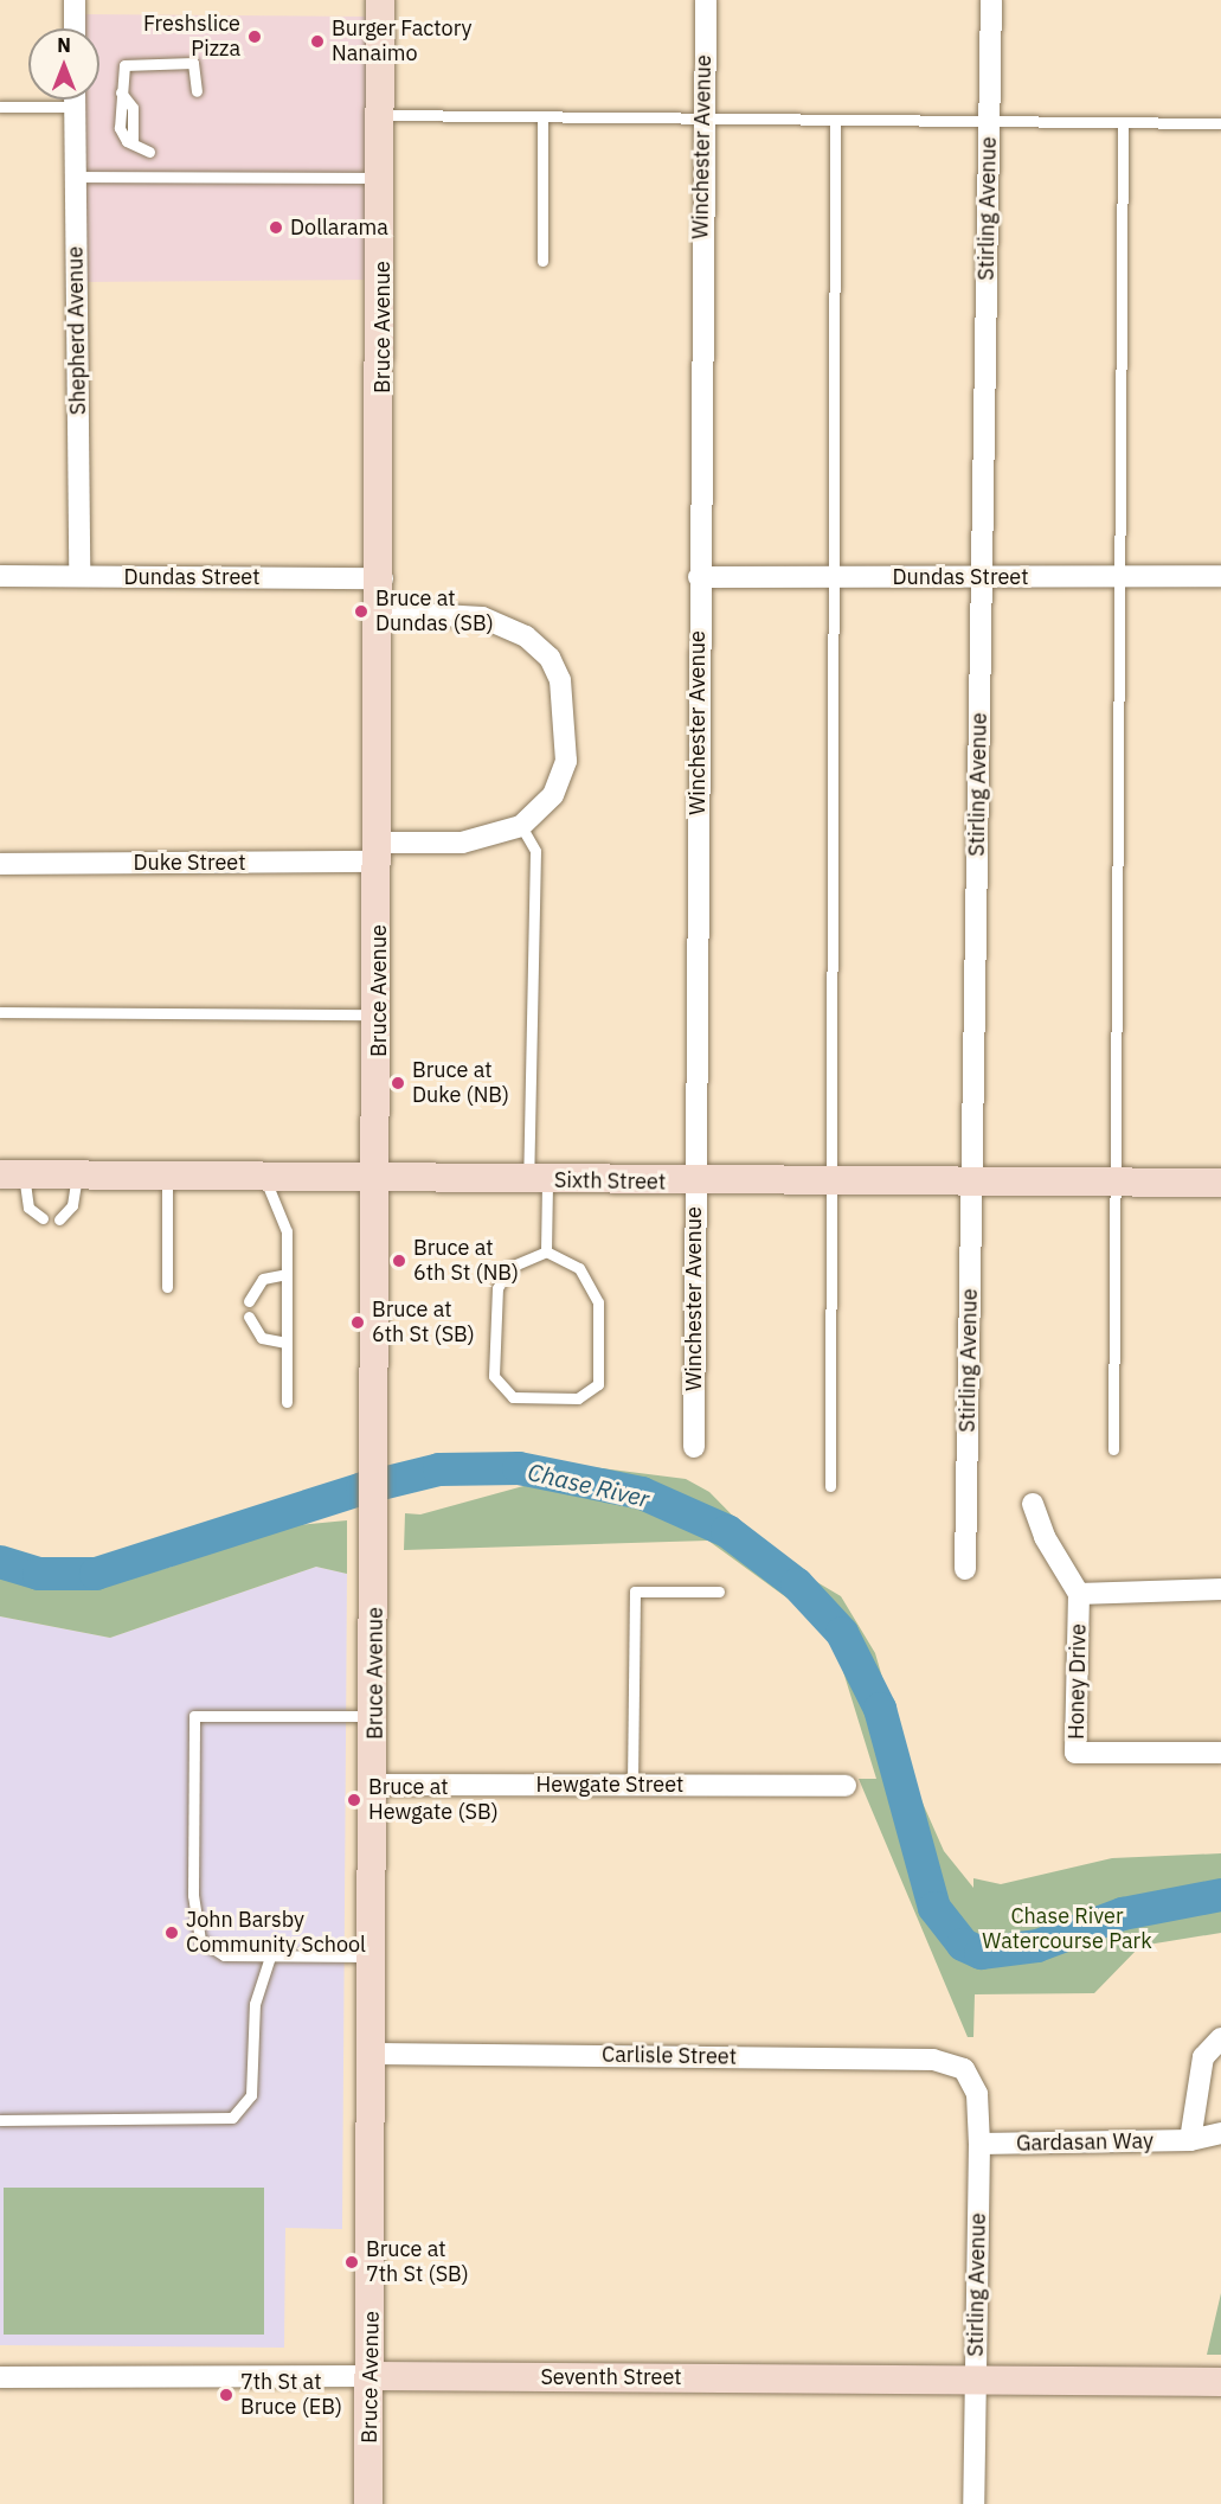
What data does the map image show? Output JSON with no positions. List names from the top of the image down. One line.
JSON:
{"streets":{"street":["Winchester Avenue","Stirling Avenue","Bruce Avenue","Shepherd Avenue","Dundas Street","Duke Street","Sixth Street","Honey Drive","Hewgate Street","Carlisle Street","Gardasan Way","Seventh Street"]},"crossings":[["Winchester Avenue","Dundas Street"],["Winchester Avenue","Sixth Street"],["Stirling Avenue","Dundas Street"],["Stirling Avenue","Sixth Street"],["Stirling Avenue","Carlisle Street"],["Stirling Avenue","Gardasan Way"],["Stirling Avenue","Seventh Street"],["Bruce Avenue","Dundas Street"],["Bruce Avenue","Duke Street"],["Bruce Avenue","Sixth Street"],["Bruce Avenue","Hewgate Street"],["Bruce Avenue","Carlisle Street"],["Bruce Avenue","Seventh Street"],["Shepherd Avenue","Dundas Street"]],"water":["Chase River"],"parks":["Chase River Watercourse Park"],"places":["Freshslice Pizza","Burger Factory Nanaimo","Dollarama","Bruce at Dundas (SB)","Bruce at Duke (NB)","Bruce at 6th St (NB)","Bruce at 6th St (SB)","Bruce at Hewgate (SB)","John Barsby Community School","Bruce at 7th St (SB)","7th St at Bruce (EB)"],"north":"top"}
